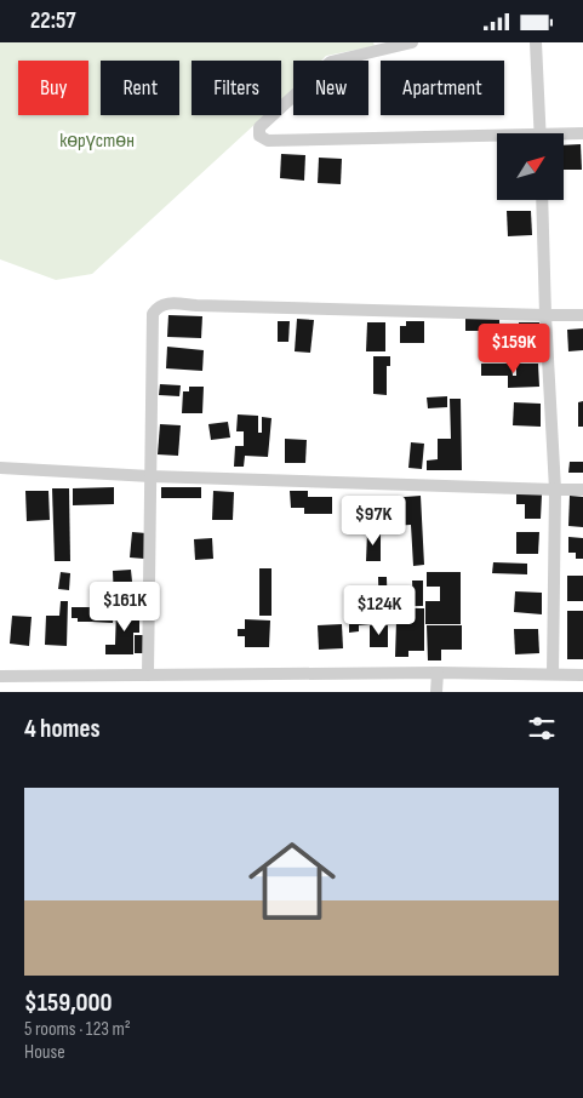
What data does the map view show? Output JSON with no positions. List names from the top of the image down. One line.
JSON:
{"parks":["көрүстөн"],"north":"top right","page":{"status":"22:57","chip":["Buy","Rent","Filters","New","Apartment"],"price":["$159K","$97K","$161K","$124K"],"heading":"4 homes","list":[{"name":"$159,000","note":"5 rooms · 123 m² · House"}]}}
